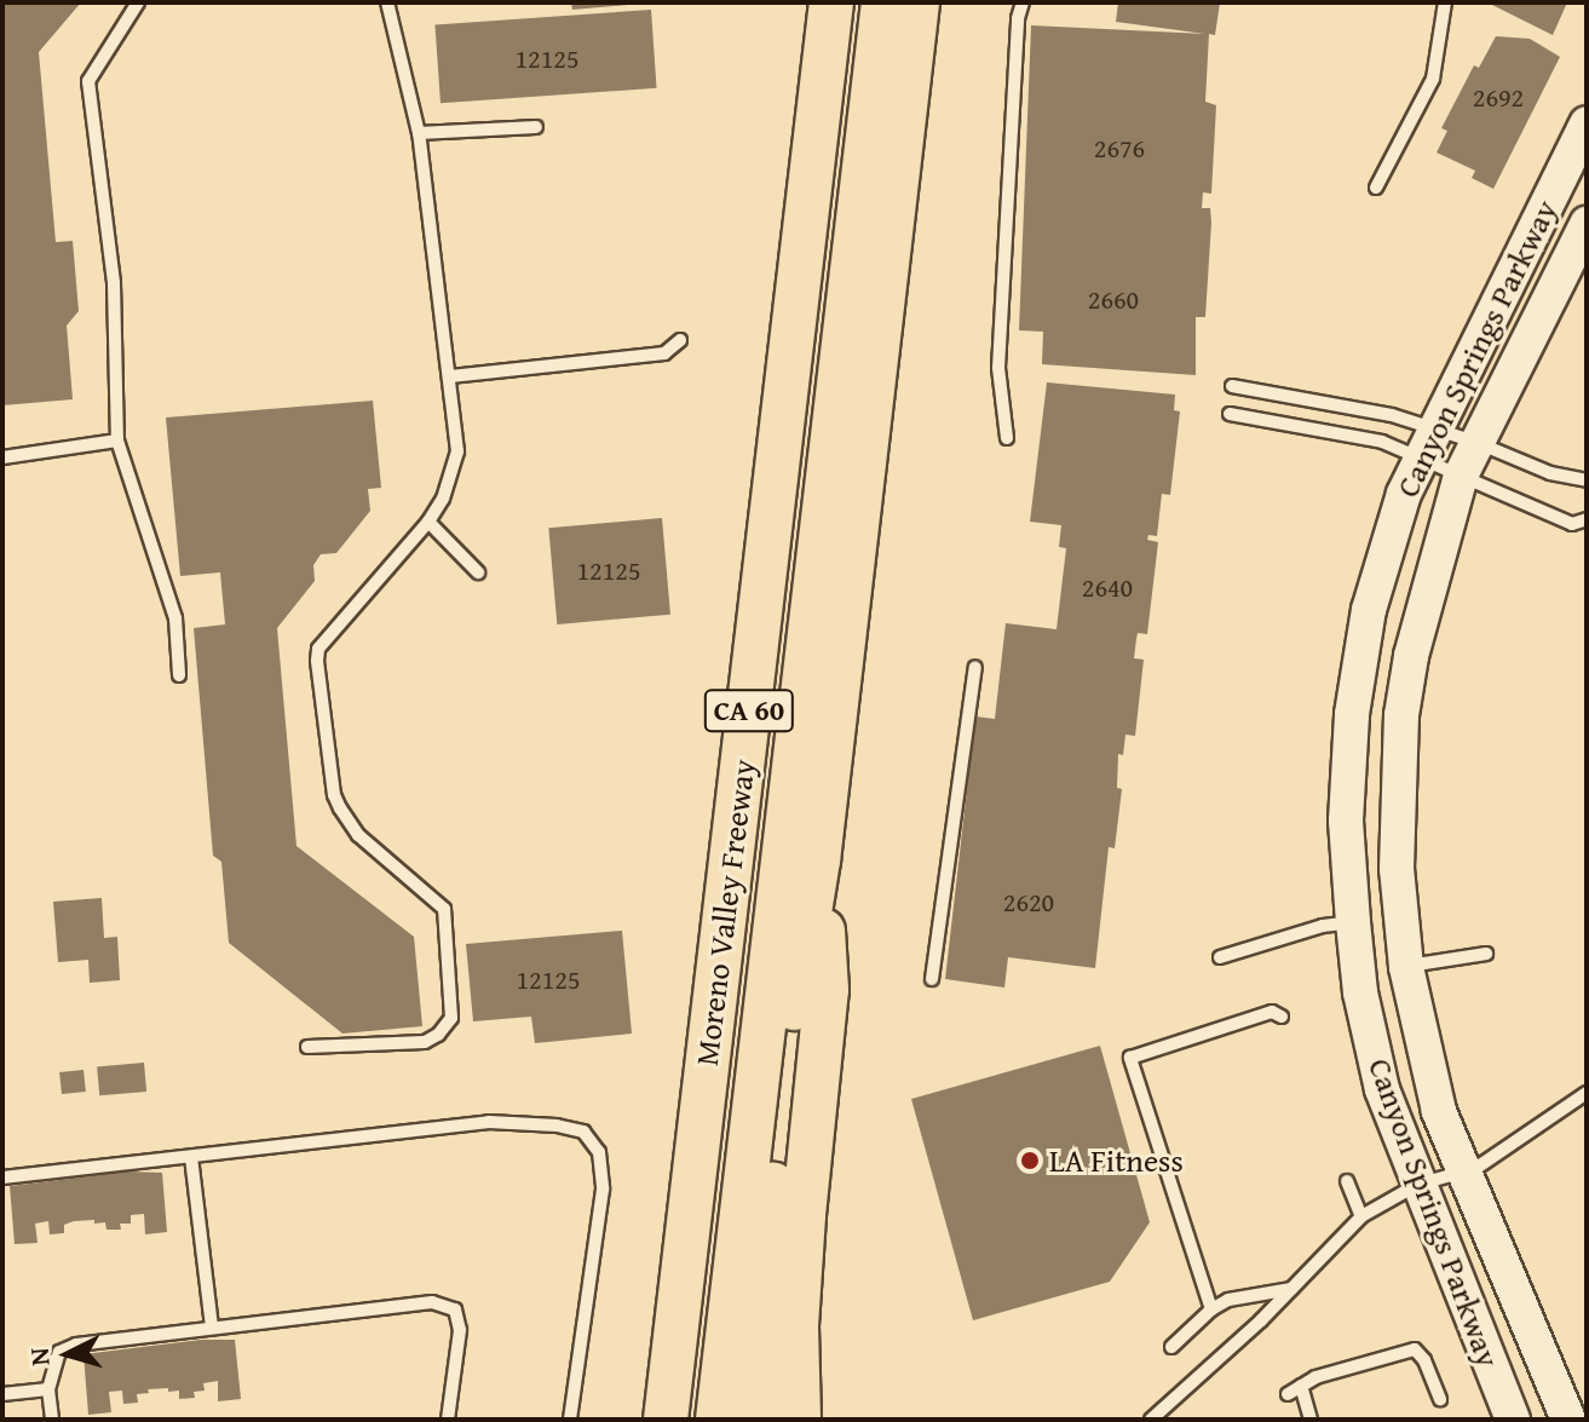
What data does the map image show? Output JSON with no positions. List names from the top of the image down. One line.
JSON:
{"streets":{"highway":["CA 60","Moreno Valley Freeway"],"street":["Canyon Springs Parkway"]},"places":["LA Fitness"],"house_numbers":["12125","2692","2676","2660","12125","2640","2620","12125"],"north":"left"}
